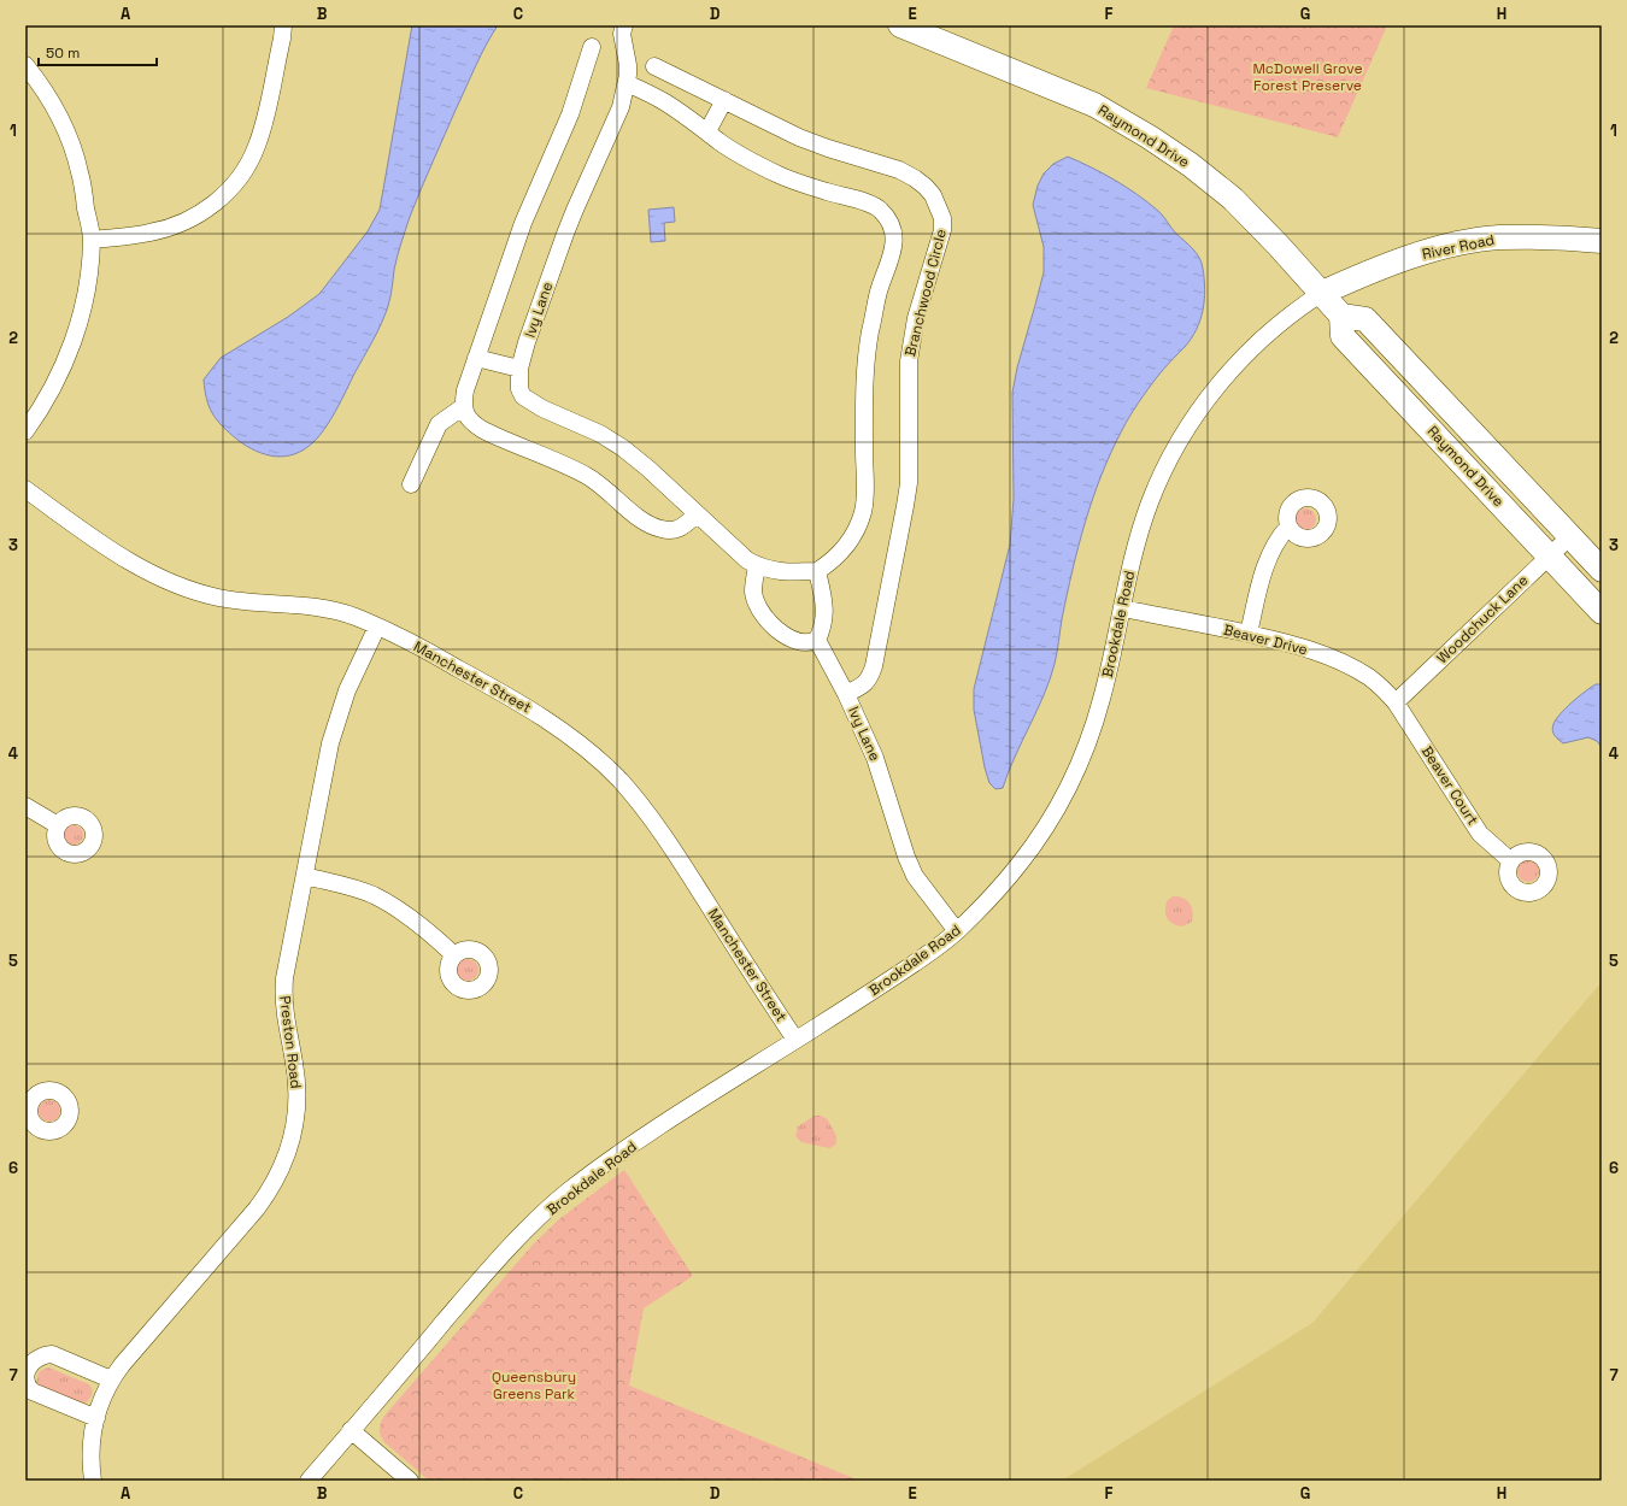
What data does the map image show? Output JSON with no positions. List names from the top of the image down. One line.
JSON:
{"streets":{"street":["Raymond Drive","River Road","Branchwood Circle","Ivy Lane","Woodchuck Lane","Brookdale Road","Beaver Drive","Manchester Street","Beaver Court","Preston Road"]},"crossings":[["Raymond Drive","River Road"],["Raymond Drive","Woodchuck Lane"],["Raymond Drive","Brookdale Road"],["River Road","Brookdale Road"],["Branchwood Circle","Ivy Lane"],["Ivy Lane","Brookdale Road"],["Woodchuck Lane","Beaver Drive"],["Woodchuck Lane","Beaver Court"],["Brookdale Road","Beaver Drive"],["Brookdale Road","Manchester Street"],["Beaver Drive","Beaver Court"],["Manchester Street","Preston Road"]],"parks":["McDowell Grove Forest Preserve","Queensbury Greens Park"],"scale_bar":"50 m","grid":{"columns":["A","B","C","D","E","F","G","H"],"rows":["1","2","3","4","5","6","7"]}}
